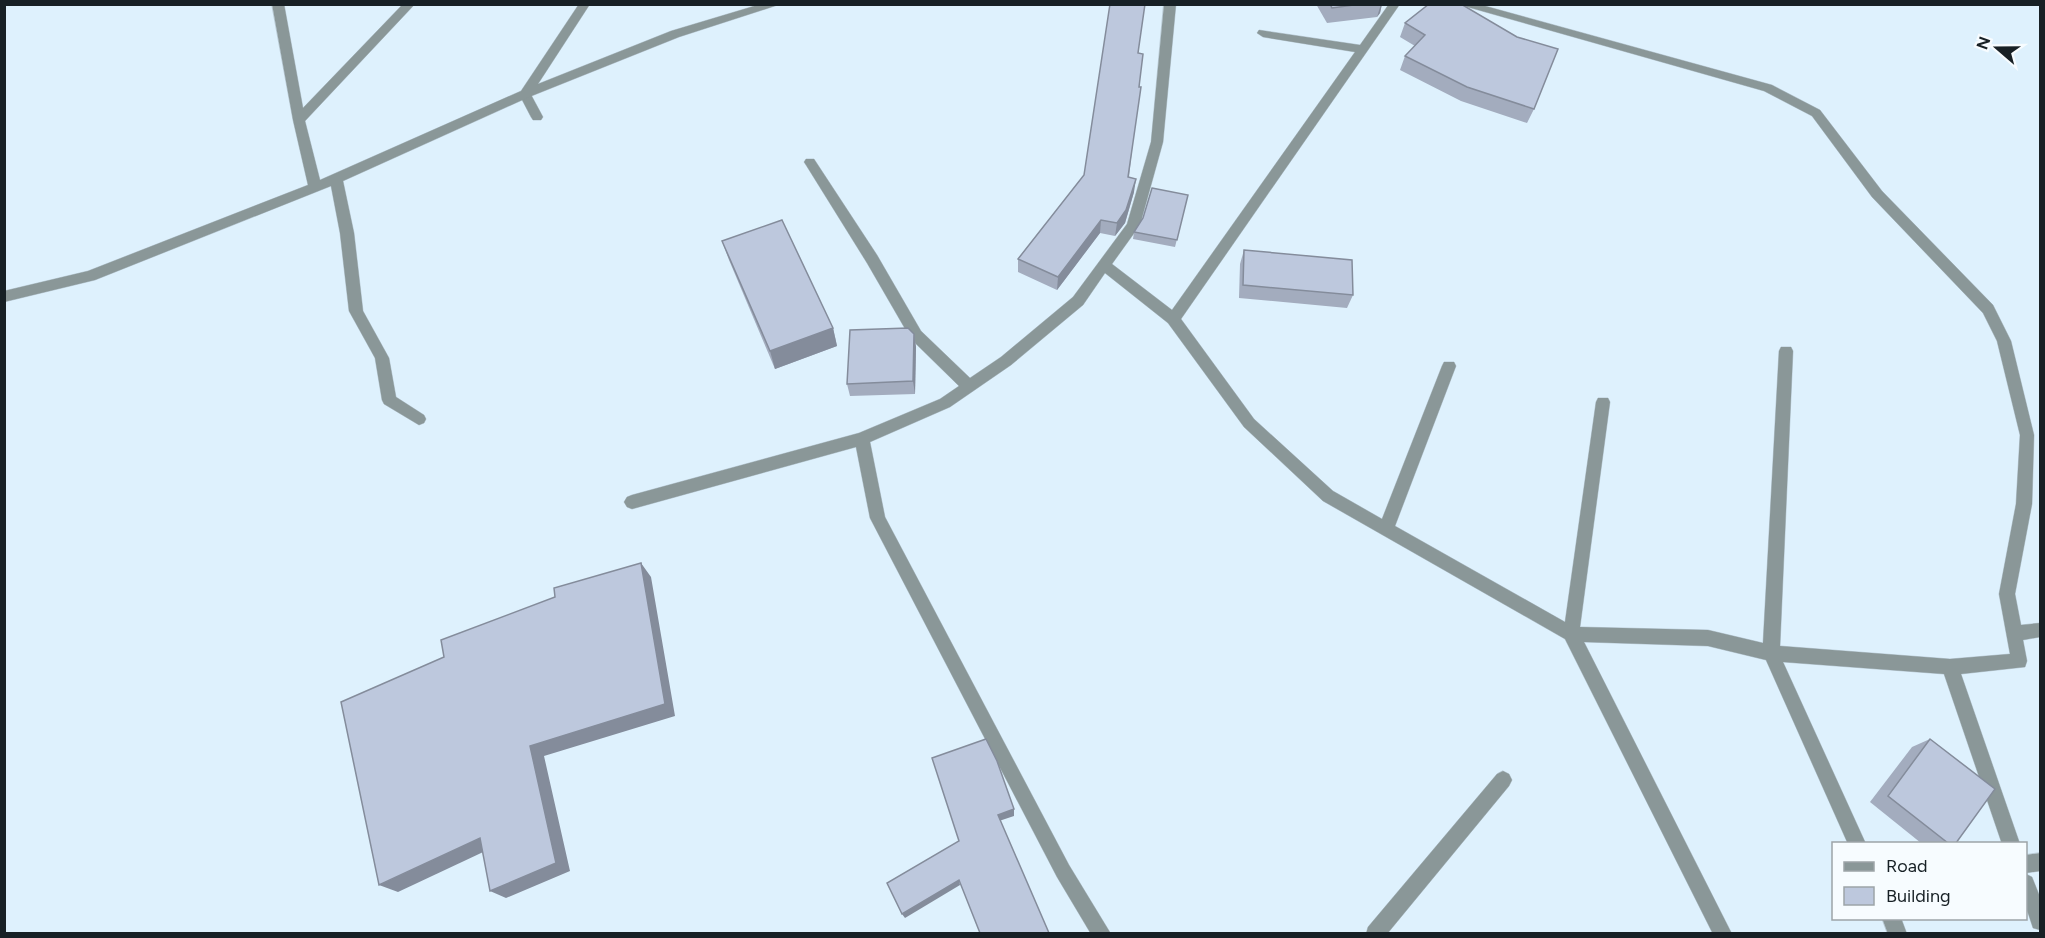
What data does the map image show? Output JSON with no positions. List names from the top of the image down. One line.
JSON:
{"legend":["Road","Building"],"north":"left"}
